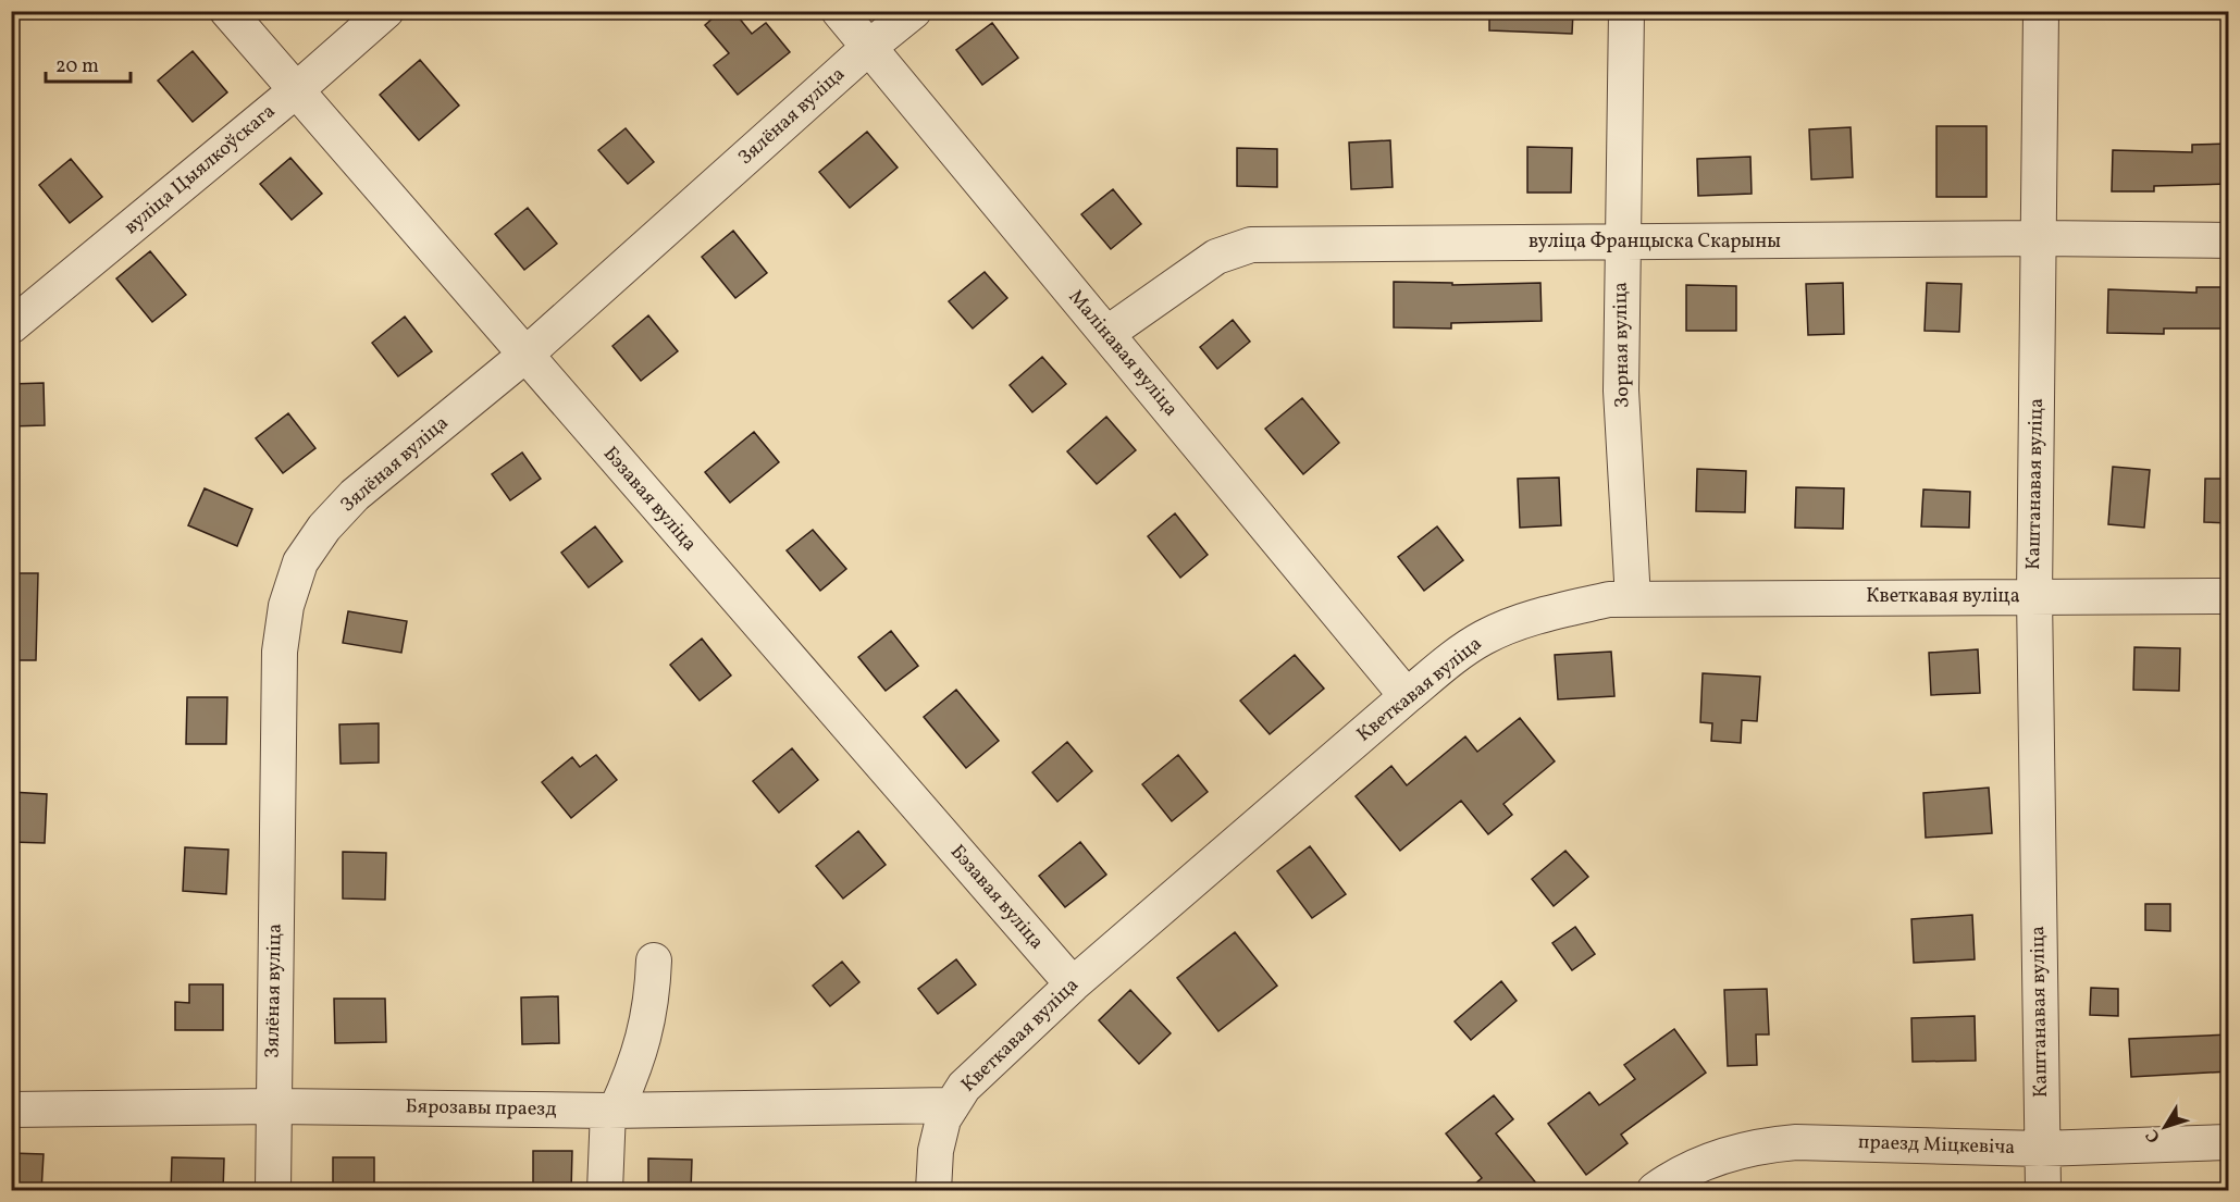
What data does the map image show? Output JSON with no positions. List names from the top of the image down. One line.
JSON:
{"streets":{"street":["Зялёная вуліца","вуліца Цыялкоўскага","вуліца Францыска Скарыны","Зорная вуліца","Малінавая вуліца","Каштанавая вуліца","Бэзавая вуліца","Кветкавая вуліца","Бярозавы праезд","праезд Міцкевіча"]},"crossings":[["Зялёная вуліца","Малінавая вуліца"],["Зялёная вуліца","Бэзавая вуліца"],["Зялёная вуліца","Бярозавы праезд"],["вуліца Цыялкоўскага","Бэзавая вуліца"],["вуліца Францыска Скарыны","Зорная вуліца"],["вуліца Францыска Скарыны","Малінавая вуліца"],["вуліца Францыска Скарыны","Каштанавая вуліца"],["Зорная вуліца","Кветкавая вуліца"],["Малінавая вуліца","Кветкавая вуліца"],["Каштанавая вуліца","Кветкавая вуліца"],["Каштанавая вуліца","праезд Міцкевіча"],["Бэзавая вуліца","Кветкавая вуліца"],["Кветкавая вуліца","Бярозавы праезд"]],"scale_bar":"20 m","north":"bottom left"}
